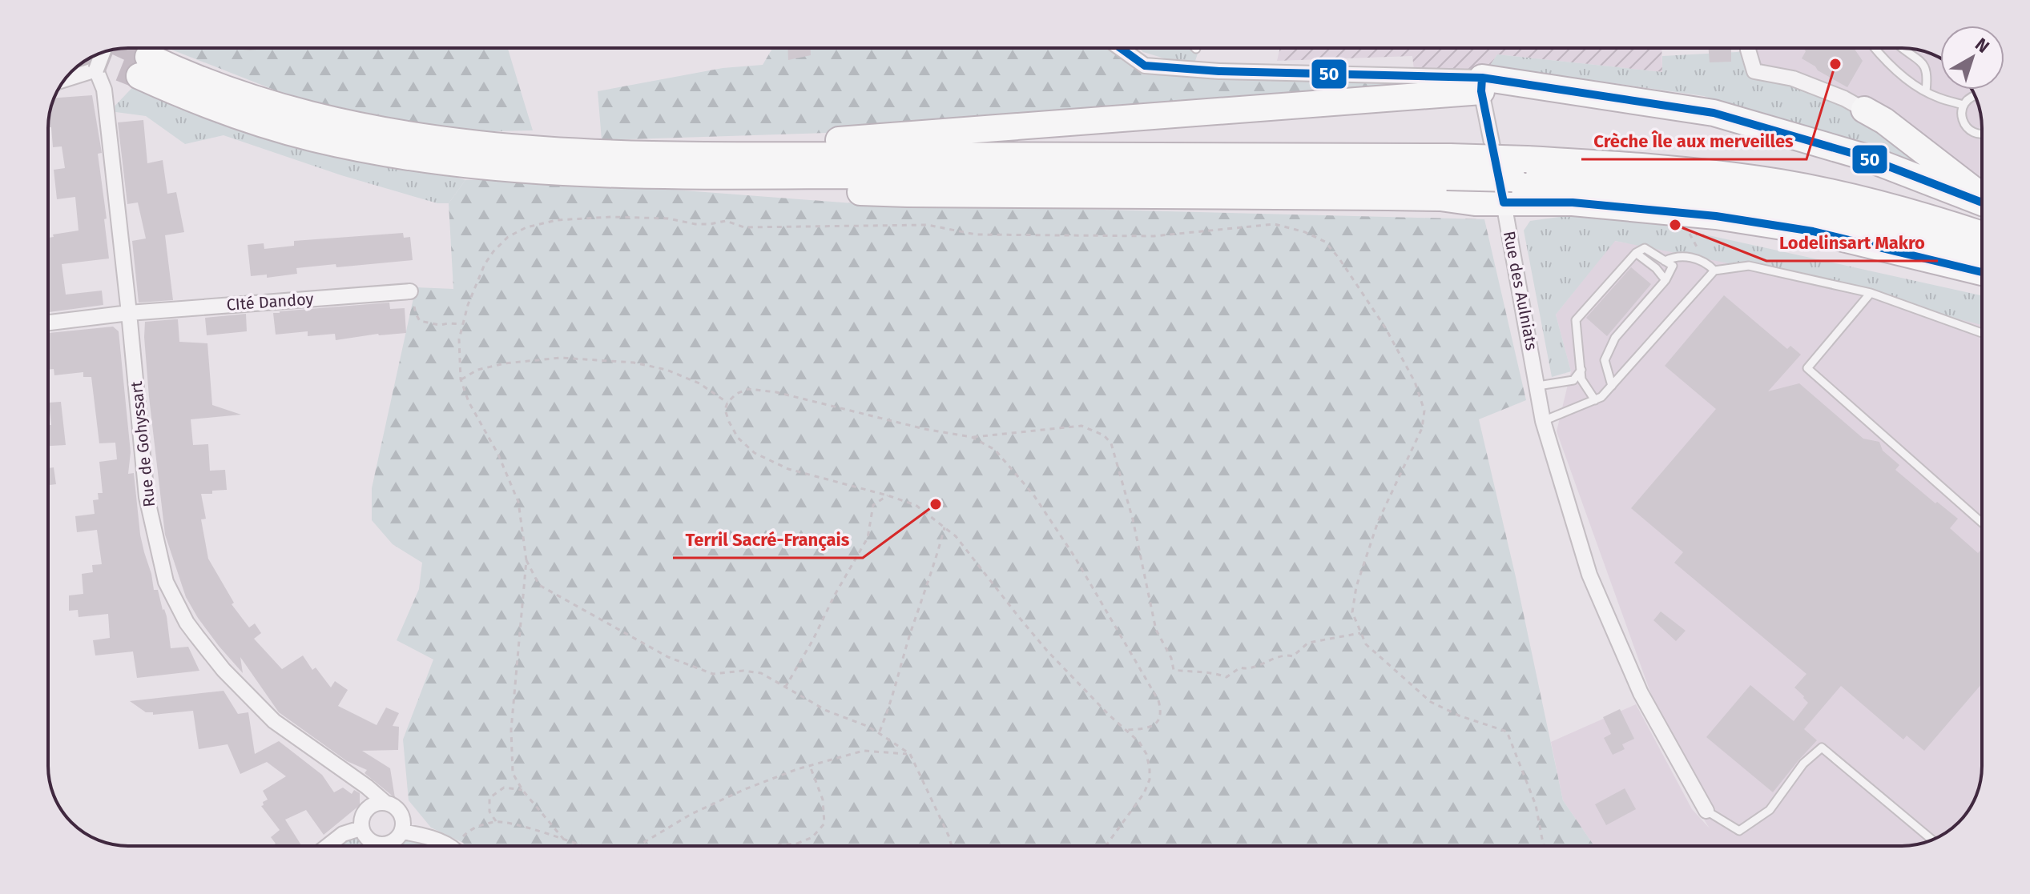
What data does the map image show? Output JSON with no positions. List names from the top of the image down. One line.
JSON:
{"streets":{"street":["Rue des Aulniats","CIté Dandoy","Rue de Gohyssart"]},"crossings":[["CIté Dandoy","Rue de Gohyssart"]],"places":["Crèche Île aux merveilles","Lodelinsart Makro","Terril Sacré-Français"],"lines":["transit line 50"],"north":"top right"}
